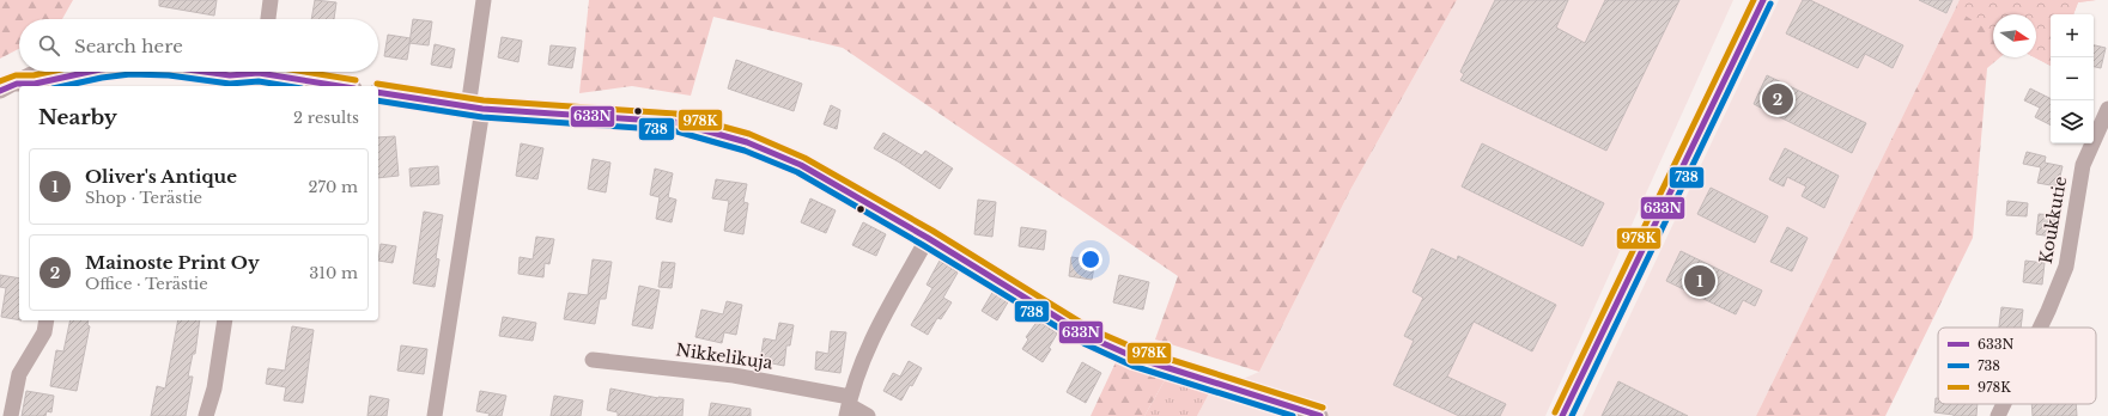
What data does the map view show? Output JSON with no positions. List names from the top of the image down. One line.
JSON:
{"streets":{"street":["Koukkutie","Nikkelikuja"]},"lines":["transit line 633N","transit line 978K","transit line 738"],"legend":["633N","738","978K"],"north":"right","page":{"map_buttons":["+","−"],"search":"Search here","pins":["2","1"],"heading":["Nearby","2 results"],"list":[{"mark":"1","name":"Oliver's Antique","note":"Shop · Terästie","value":"270 m"},{"mark":"2","name":"Mainoste Print Oy","note":"Office · Terästie","value":"310 m"}]}}
